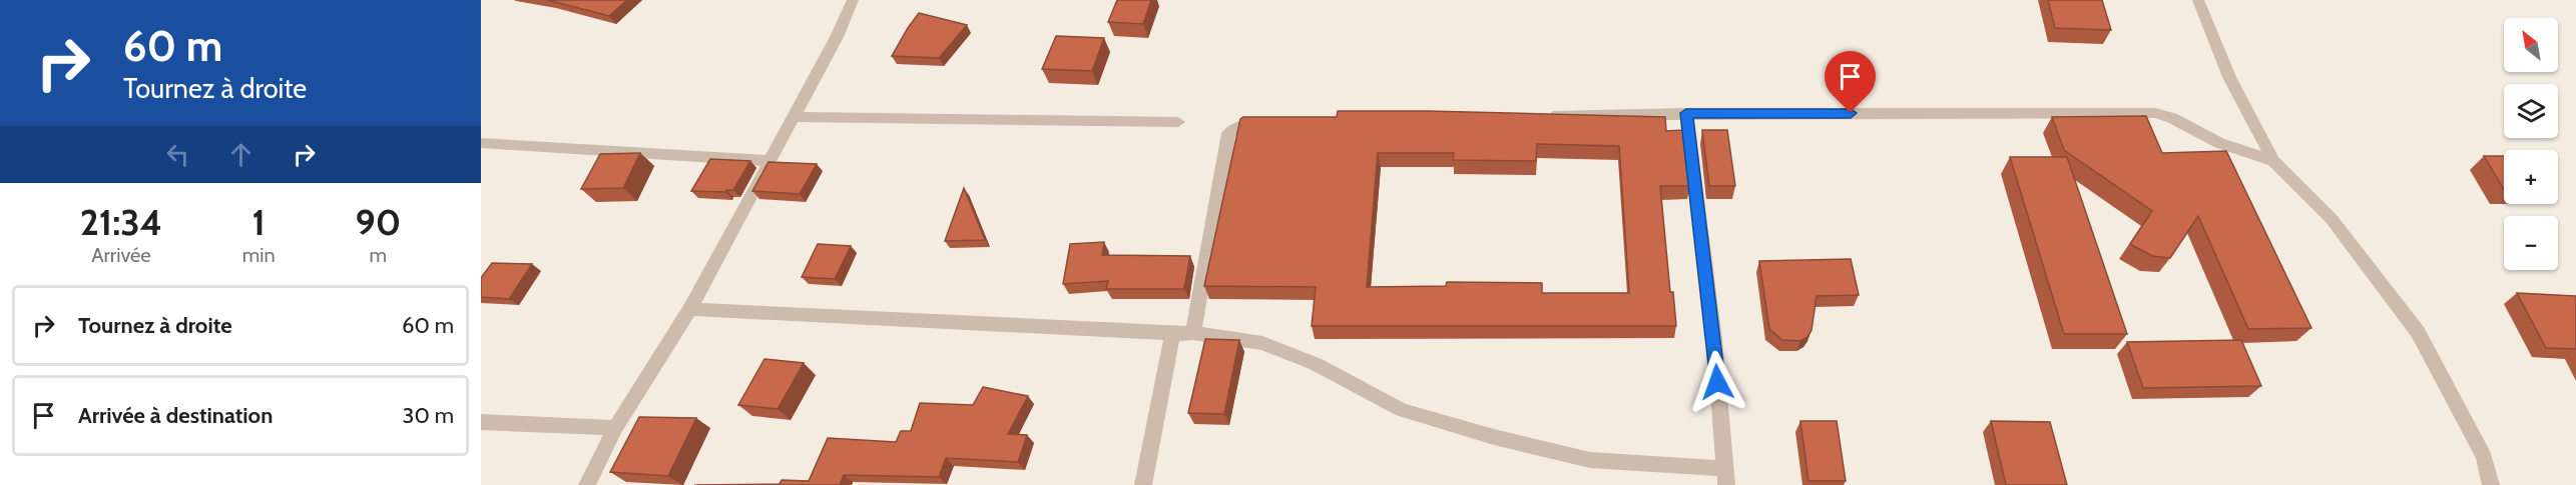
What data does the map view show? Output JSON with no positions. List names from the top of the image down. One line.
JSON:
{"north":"top left","page":{"turn":["60 m","Tournez à droite"],"map_buttons":["+","−"],"eta":["21:34","Arrivée","1","min","90","m"],"list":[{"name":"Tournez à droite","value":"60 m"},{"name":"Arrivée à destination","value":"30 m"}]}}
